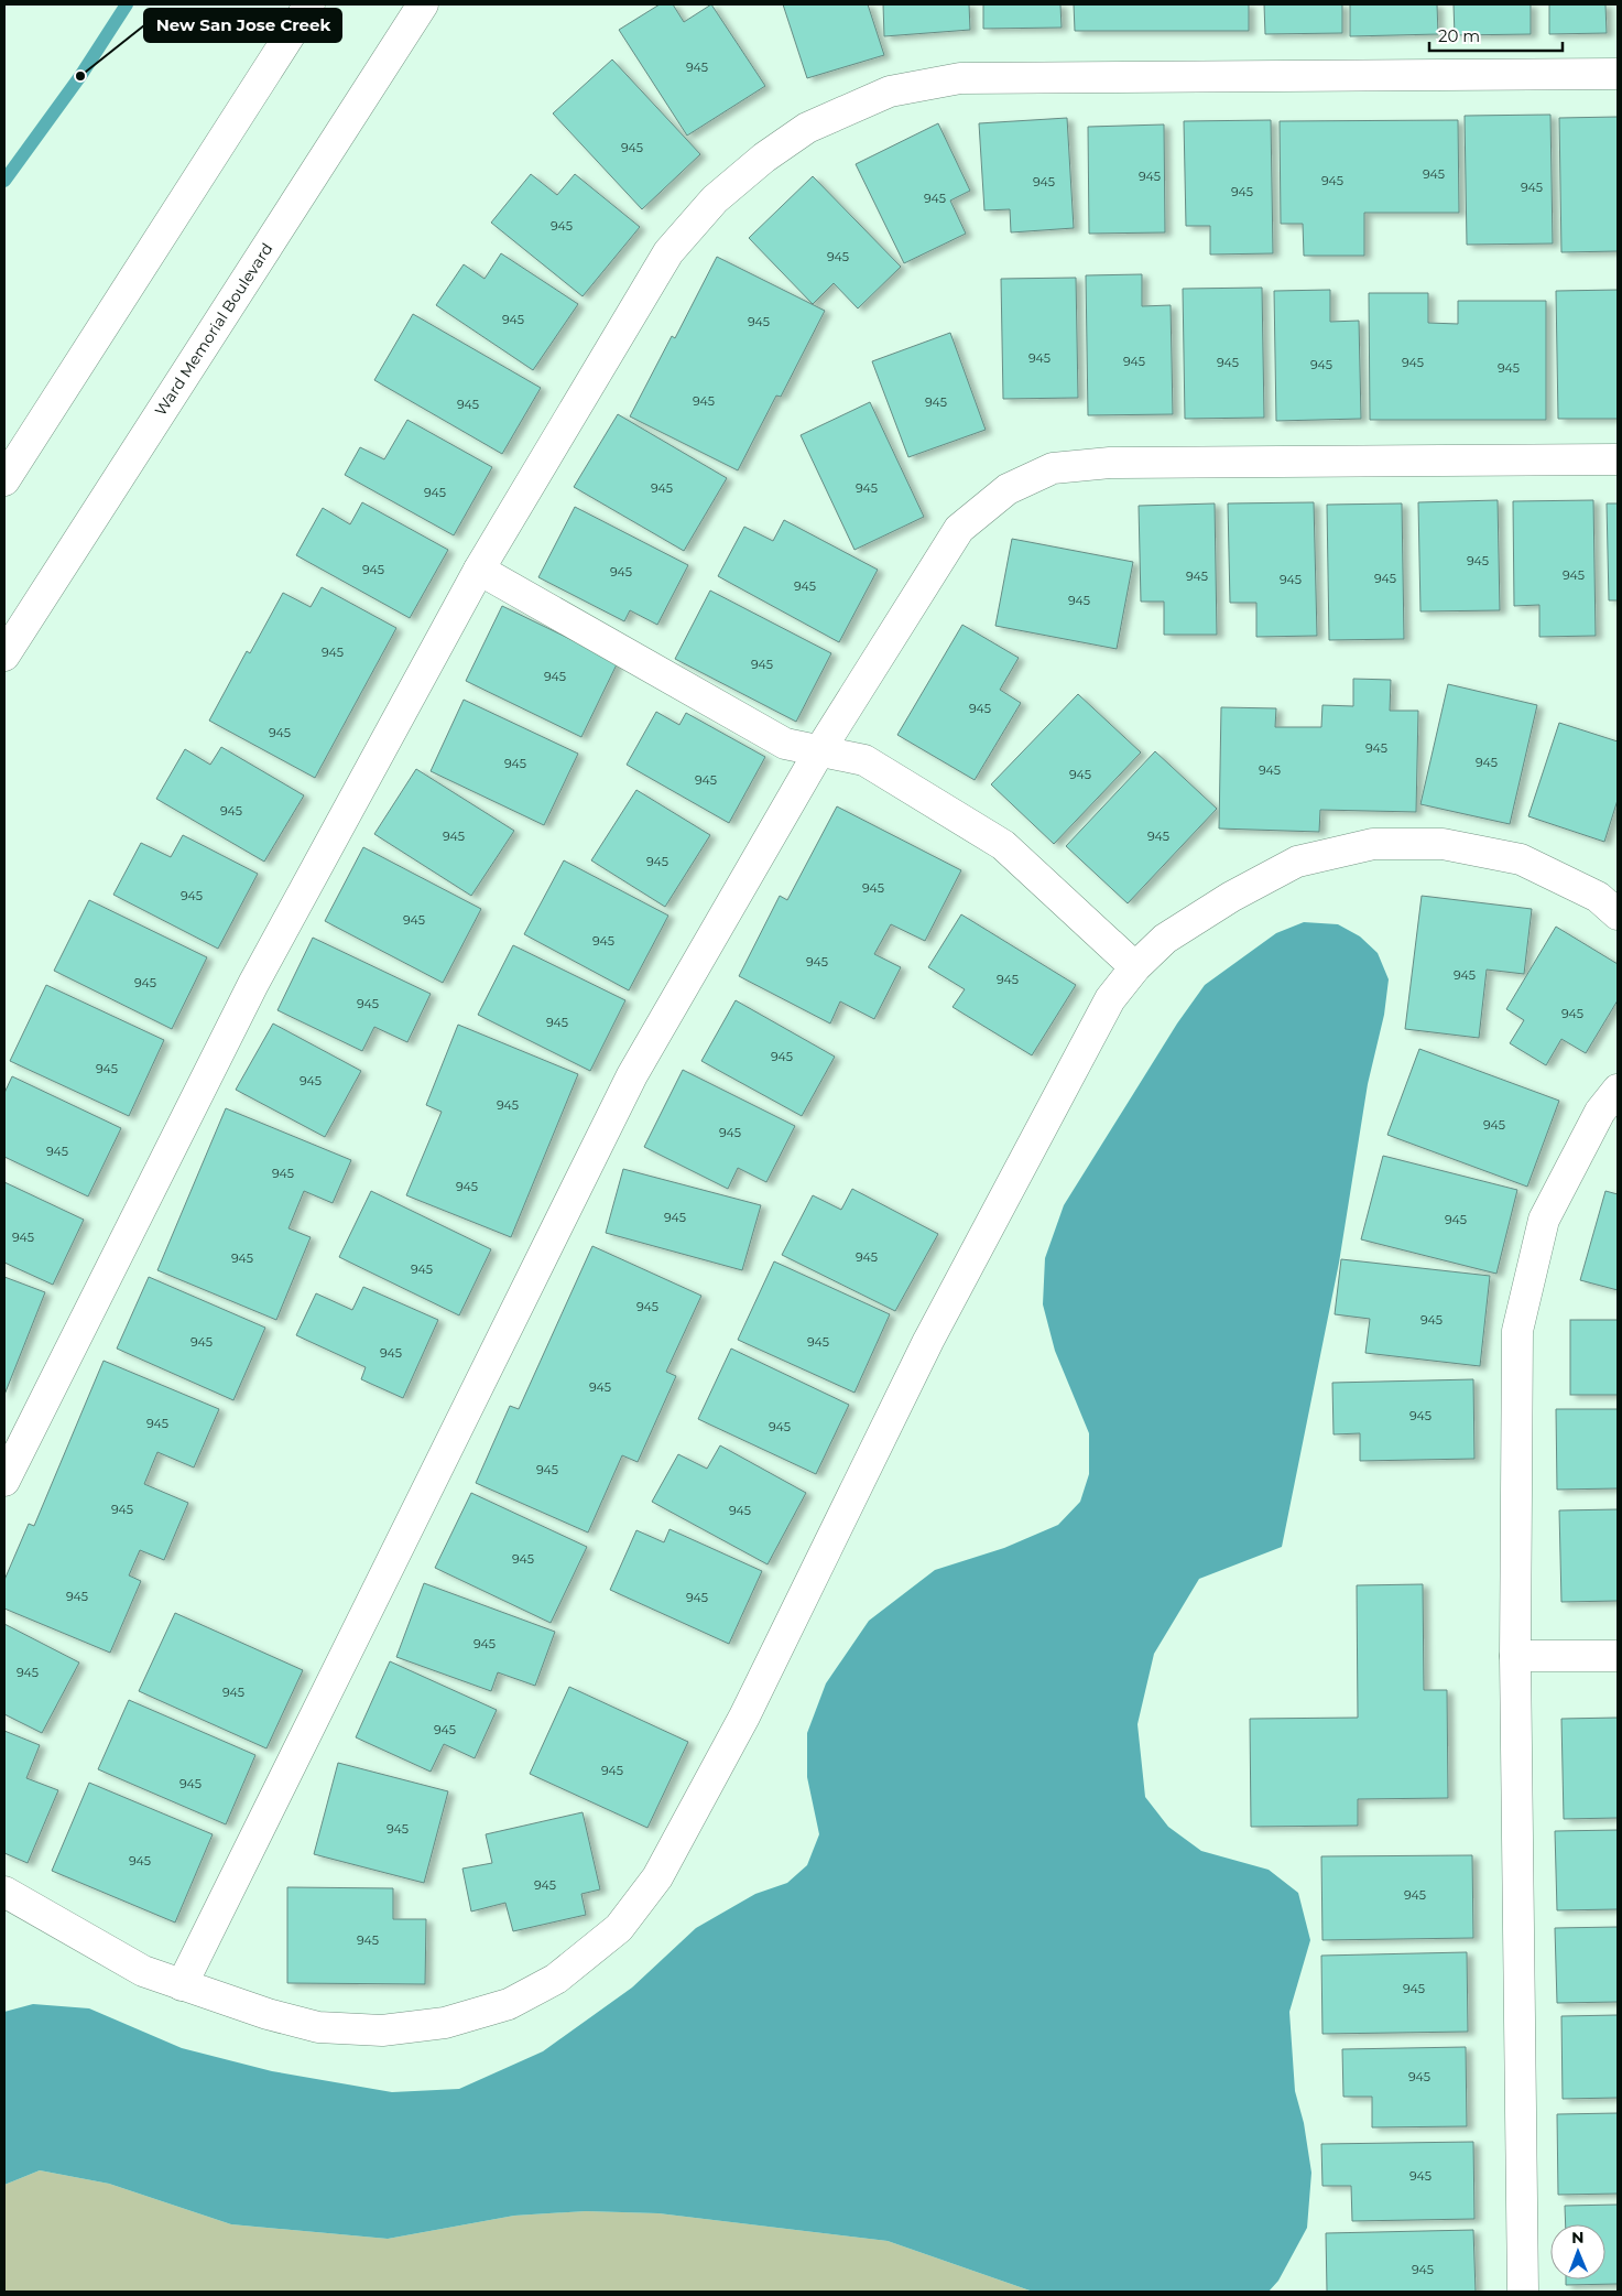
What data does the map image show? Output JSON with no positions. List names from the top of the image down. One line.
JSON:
{"streets":{"main road":["Ward Memorial Boulevard"]},"places":["New San Jose Creek"],"house_numbers":["945","945","945","945","945","945","945","945","945","945","945","945","945","945","945","945","945","945","945","945","945","945","945","945","945","945","945","945","945","945","945","945","945","945","945","945","945","945","945","945","945","945","945","945","945","945","945","945","945","945","945","945","945","945","945","945","945","945","945","945","945","945","945","945","945","945","945","945","945","945","945","945","945","945","945","945","945","945","945","945","945","945","945","945","945","945","945","945","945","945","945","945","945","945","945","945","945","945","945","945","945","945","945","945","945"],"scale_bar":"20 m","north":"top"}
